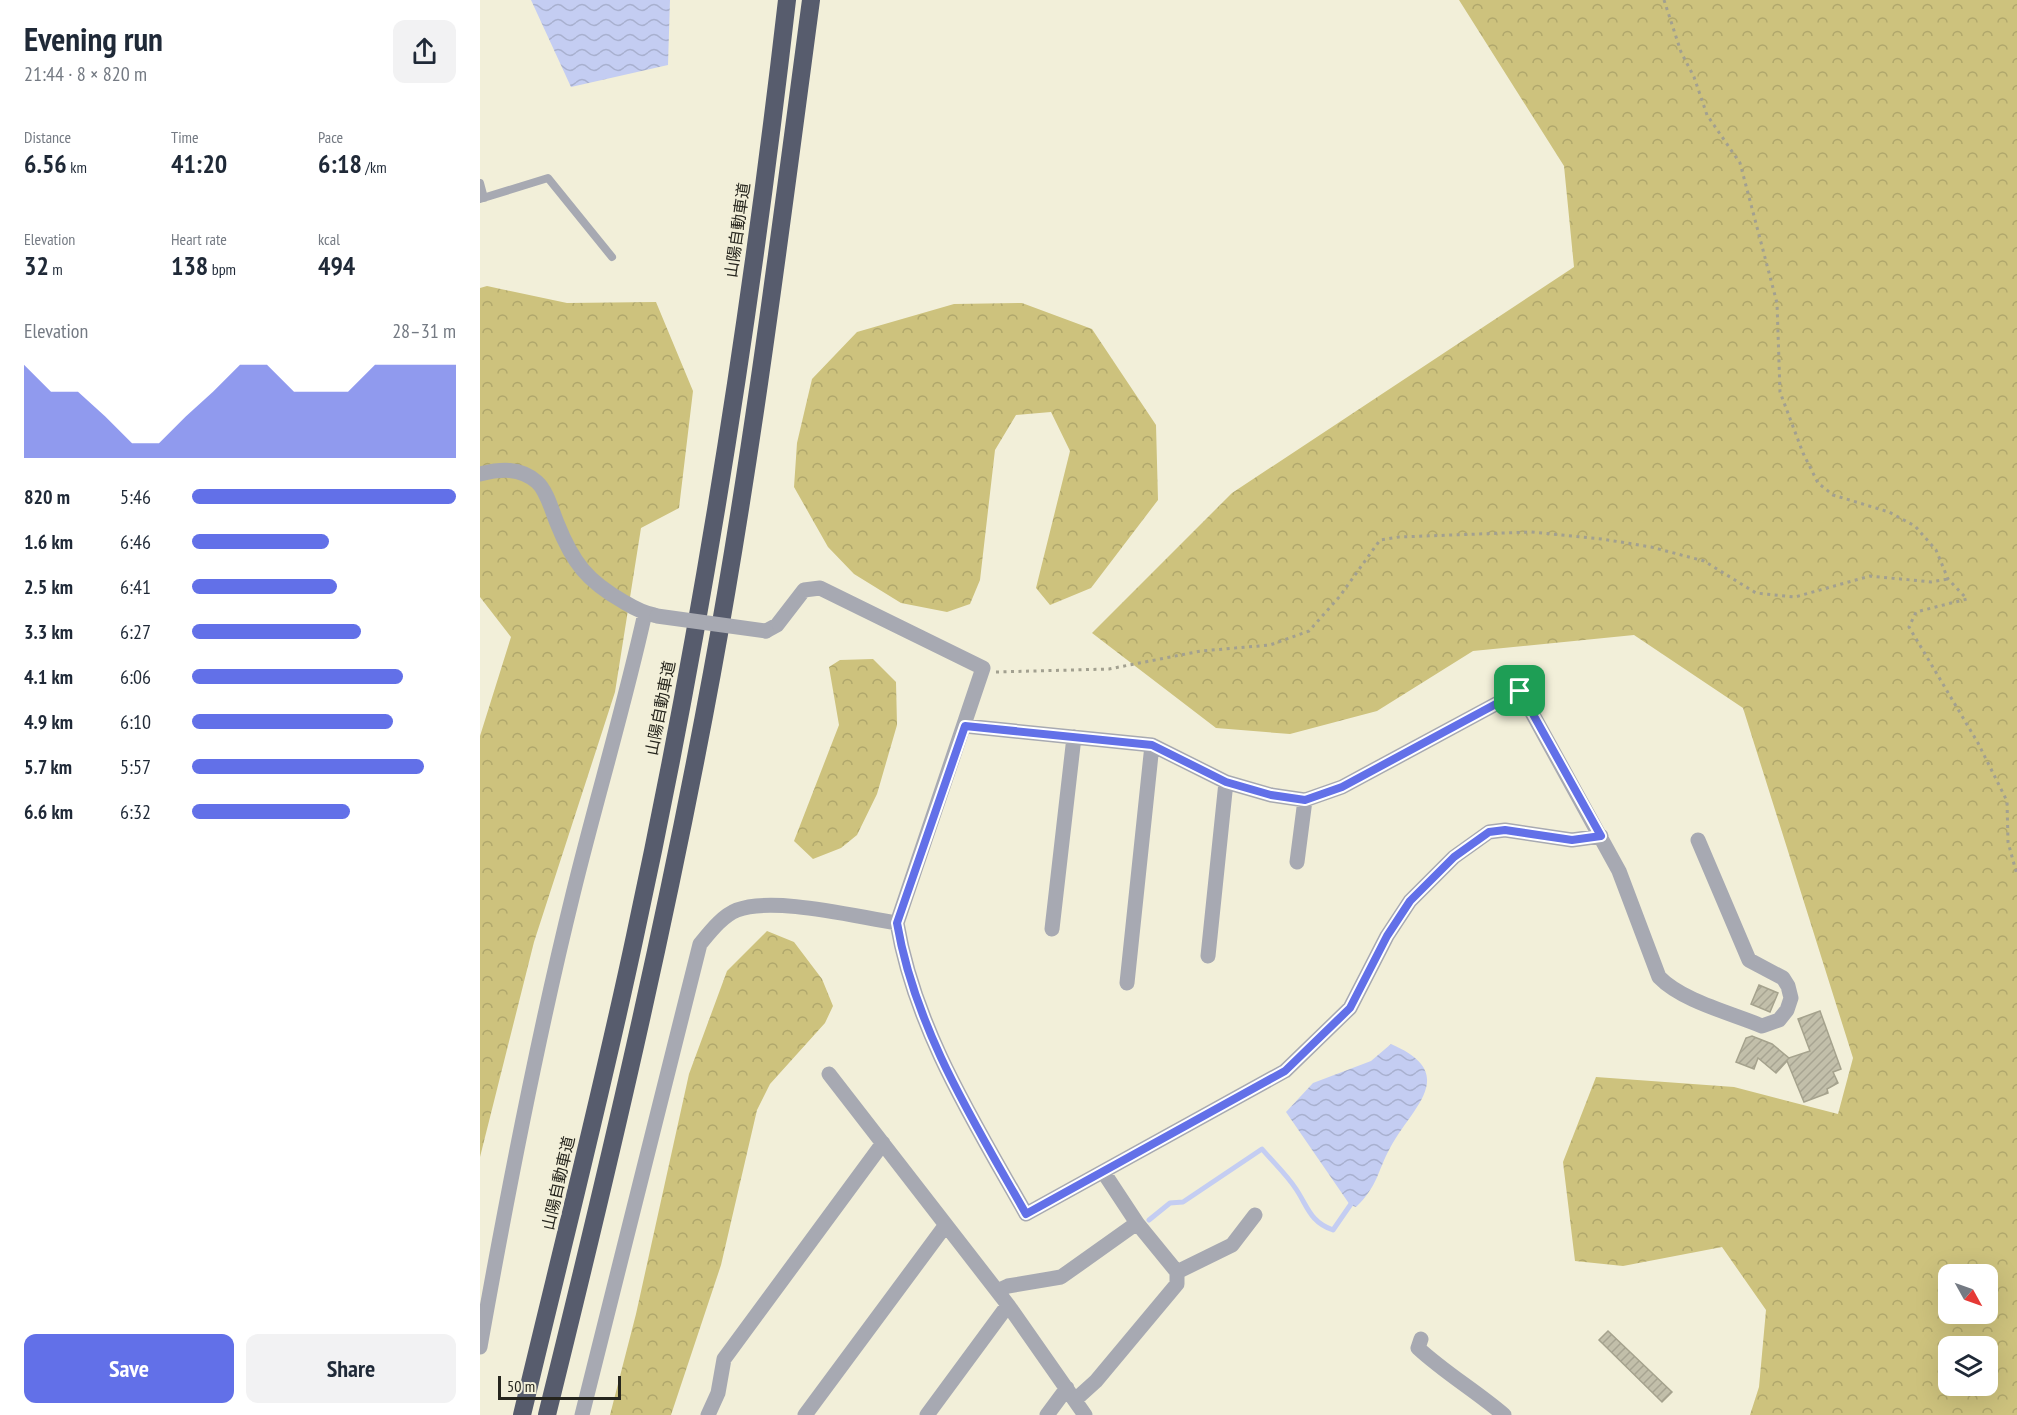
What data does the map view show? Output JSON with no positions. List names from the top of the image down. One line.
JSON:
{"streets":{"highway":["山陽自動車道"]},"scale_bar":"50 m","north":"bottom right","page":{"heading":["Evening run","21:44 · 8 × 820 m"],"stats":[["Distance","6.56 km"],["Time","41:20"],["Pace","6:18 /km"],["Elevation","32 m"],["Heart rate","138 bpm"],["kcal","494"]],"chart":["Elevation","28–31 m"],"list":[{"name":"820 m","note":"5:46"},{"name":"1.6 km","note":"6:46"},{"name":"2.5 km","note":"6:41"},{"name":"3.3 km","note":"6:27"},{"name":"4.1 km","note":"6:06"},{"name":"4.9 km","note":"6:10"},{"name":"5.7 km","note":"5:57"},{"name":"6.6 km","note":"6:32"}],"buttons":["Save","Share"],"scale":"50 m"}}
